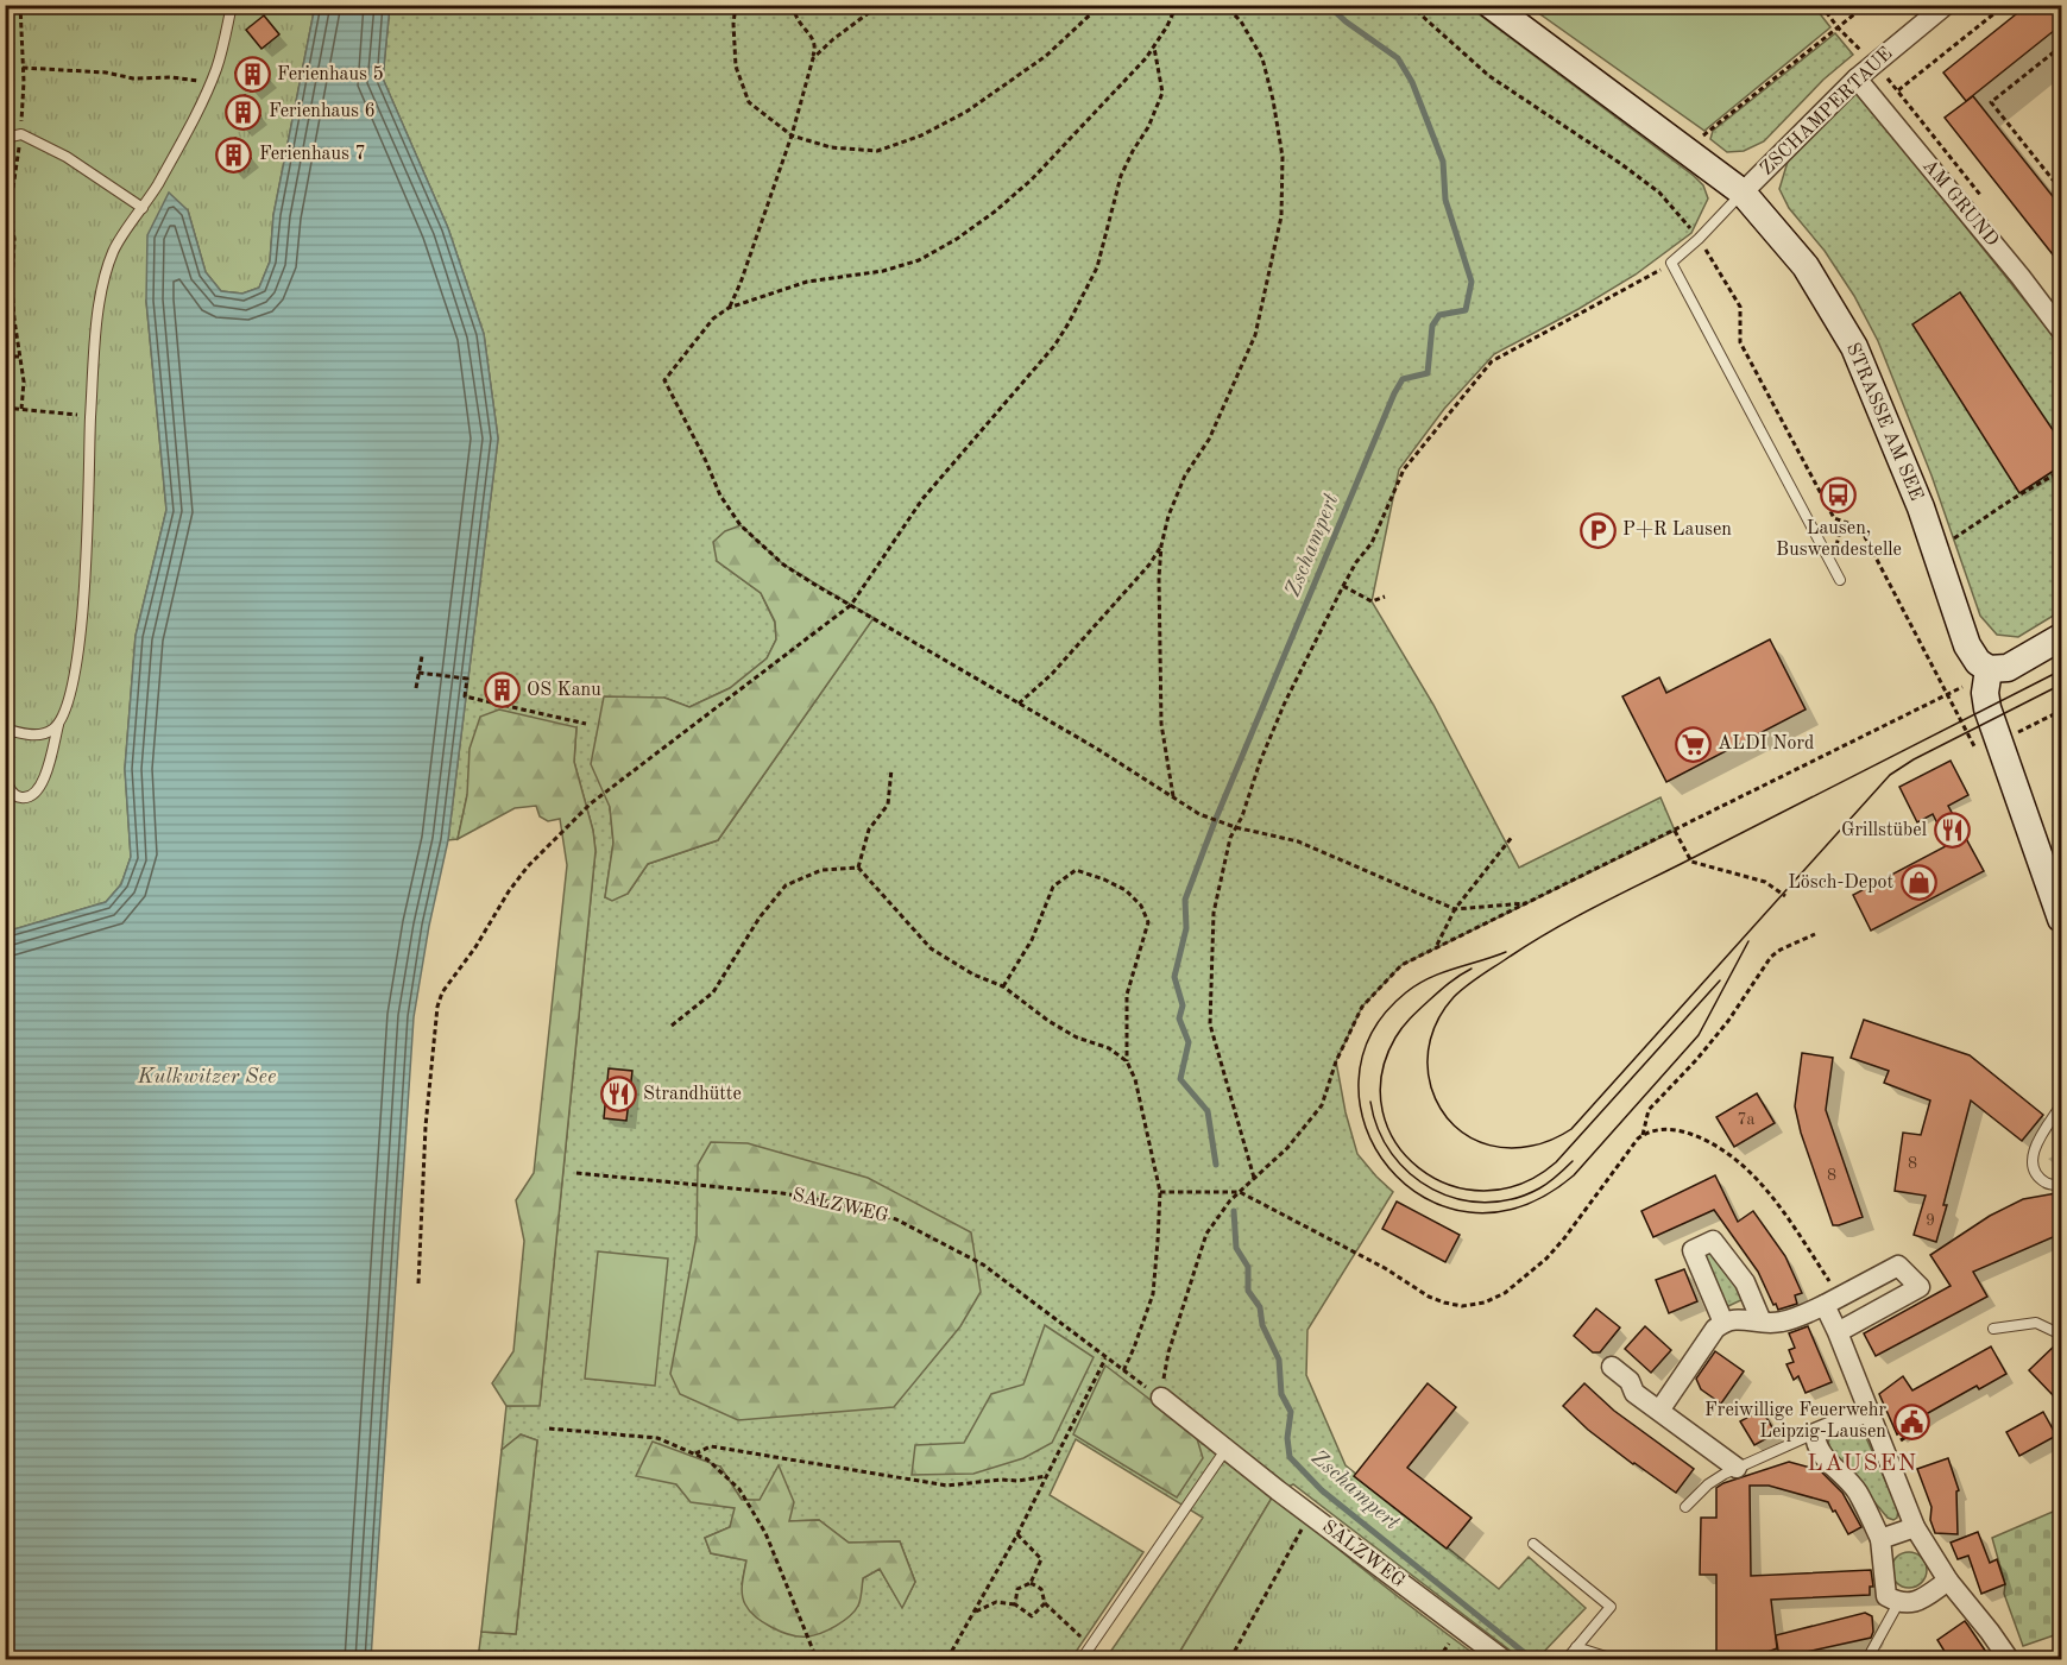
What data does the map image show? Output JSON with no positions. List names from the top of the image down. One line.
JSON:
{"streets":{"main road":["STRASSE AM SEE"],"street":["ZSCHAMPERTAUE","AM GRUND","SALZWEG"]},"crossings":[["ZSCHAMPERTAUE","AM GRUND"],["ZSCHAMPERTAUE","STRASSE AM SEE"]],"districts":["LAUSEN"],"water":["Zschampert","Kulkwitzer See"],"places":{"building":["Ferienhaus 5","Ferienhaus 6","Ferienhaus 7","OS Kanu"],"bus stop":["Lausen, Buswendestelle"],"parking":["P+R Lausen"],"supermarket":["ALDI Nord"],"restaurant":["Grillstübel","Strandhütte"],"shop":["Lösch-Depot"],"public building":["Freiwillige Feuerwehr Leipzig-Lausen"]},"house_numbers":["7a","8","8","9"]}
